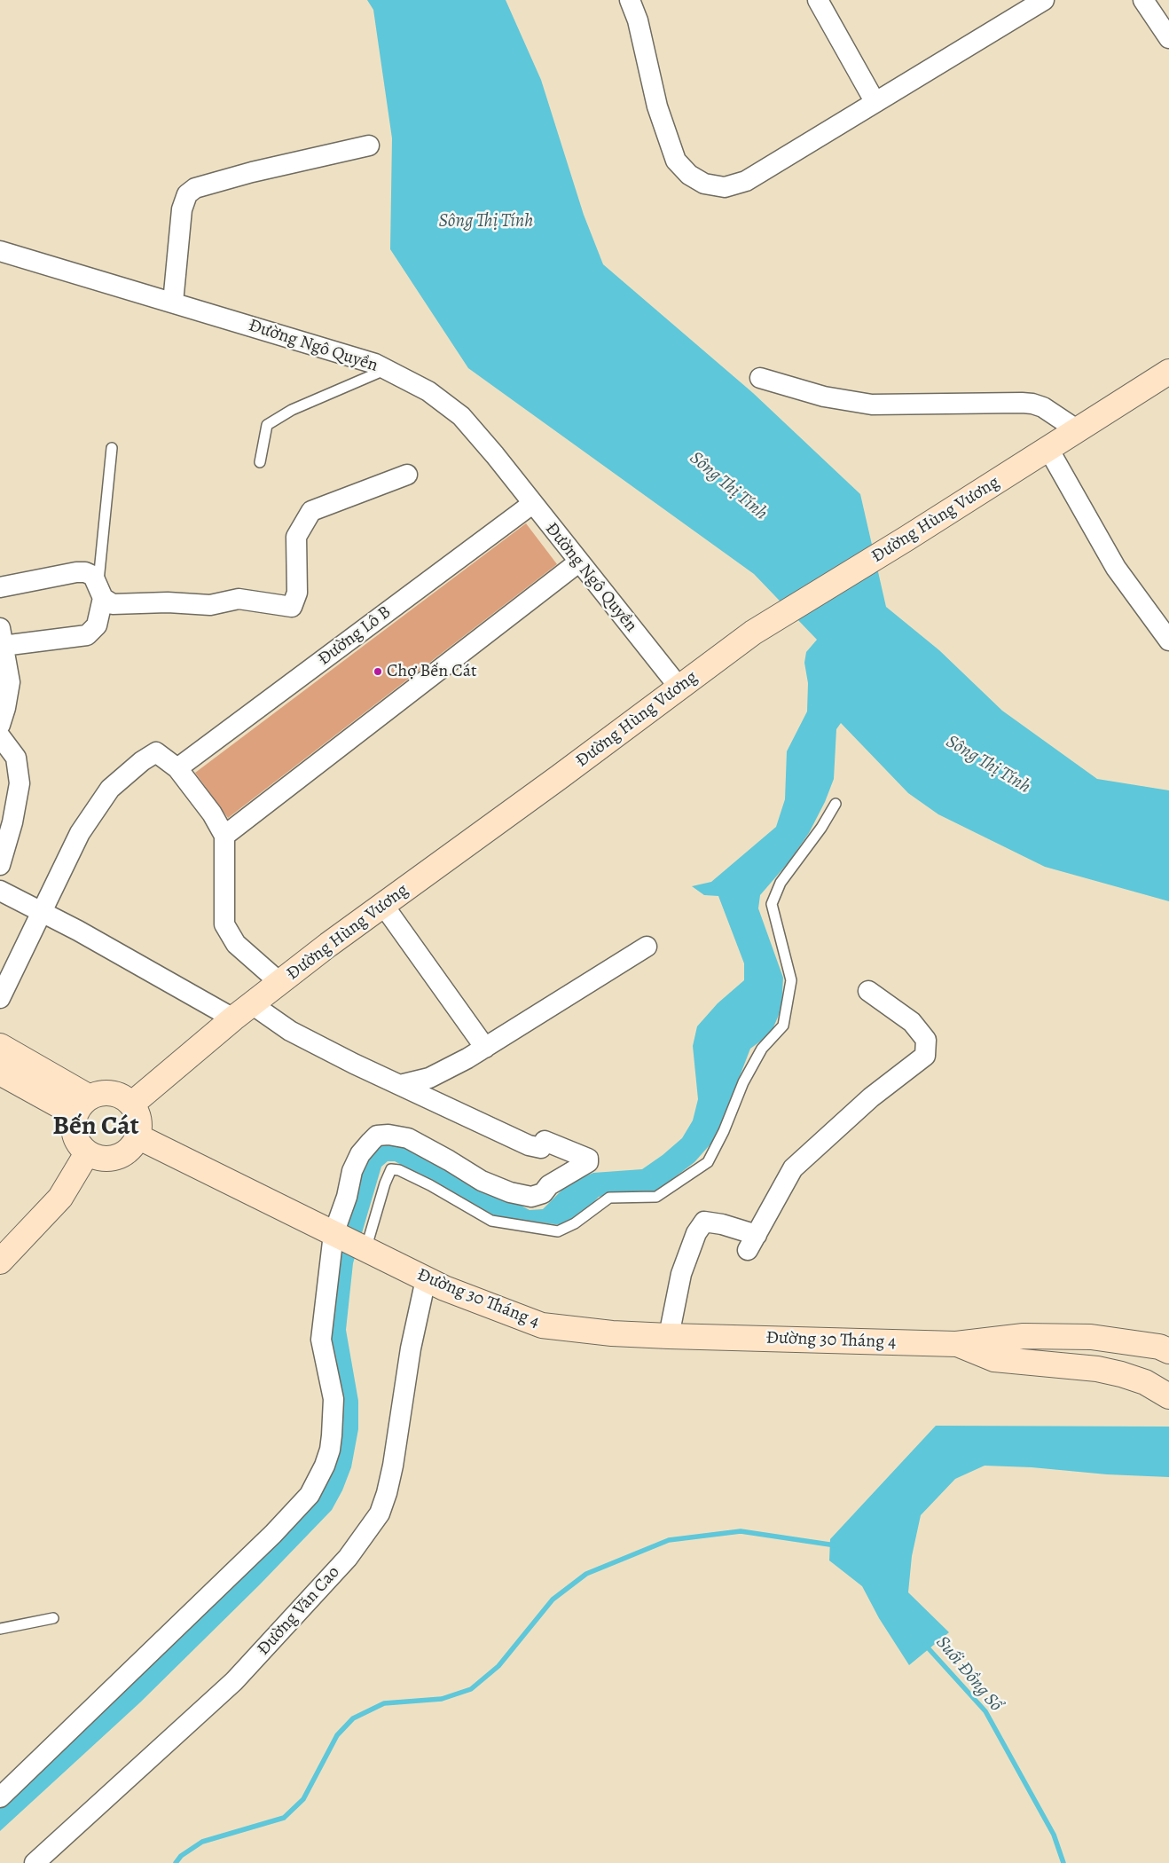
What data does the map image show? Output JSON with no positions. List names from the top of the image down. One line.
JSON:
{"streets":{"main road":["Đường Hùng Vương","Đường 30 Tháng 4"],"street":["Đường Ngô Quyền","Đường Lô B","Đường Văn Cao"]},"crossings":[["Đường Ngô Quyền","Đường Hùng Vương"],["Đường Ngô Quyền","Đường Lô B"],["Đường Hùng Vương","Đường 30 Tháng 4"],["Đường 30 Tháng 4","Đường Văn Cao"]],"districts":["Bến Cát"],"water":["Sông Thị Tính","Suối Đồng Sổ"],"places":["Chợ Bến Cát"]}
